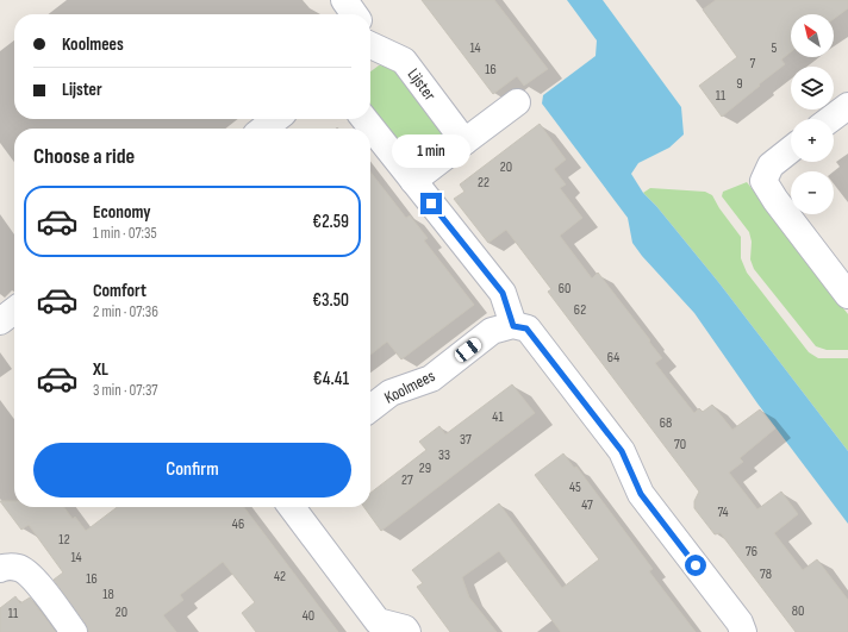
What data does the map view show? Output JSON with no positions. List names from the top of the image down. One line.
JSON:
{"streets":{"street":["Lijster","Koolmees"]},"house_numbers":["14","5","7","16","9","11","20","22","60","62","64","41","68","37","70","33","29","27","45","47","74","46","12","76","14","78","42","16","18","80","20","11","40"],"north":"top left","page":{"map_buttons":["+","−"],"banner":["Koolmees","Lijster"],"heading":"Choose a ride","bubble":"1 min","list":[{"name":"Economy","note":"1 min · 07:35","value":"€2.59"},{"name":"Comfort","note":"2 min · 07:36","value":"€3.50"},{"name":"XL","note":"3 min · 07:37","value":"€4.41"}],"buttons":"Confirm"}}
